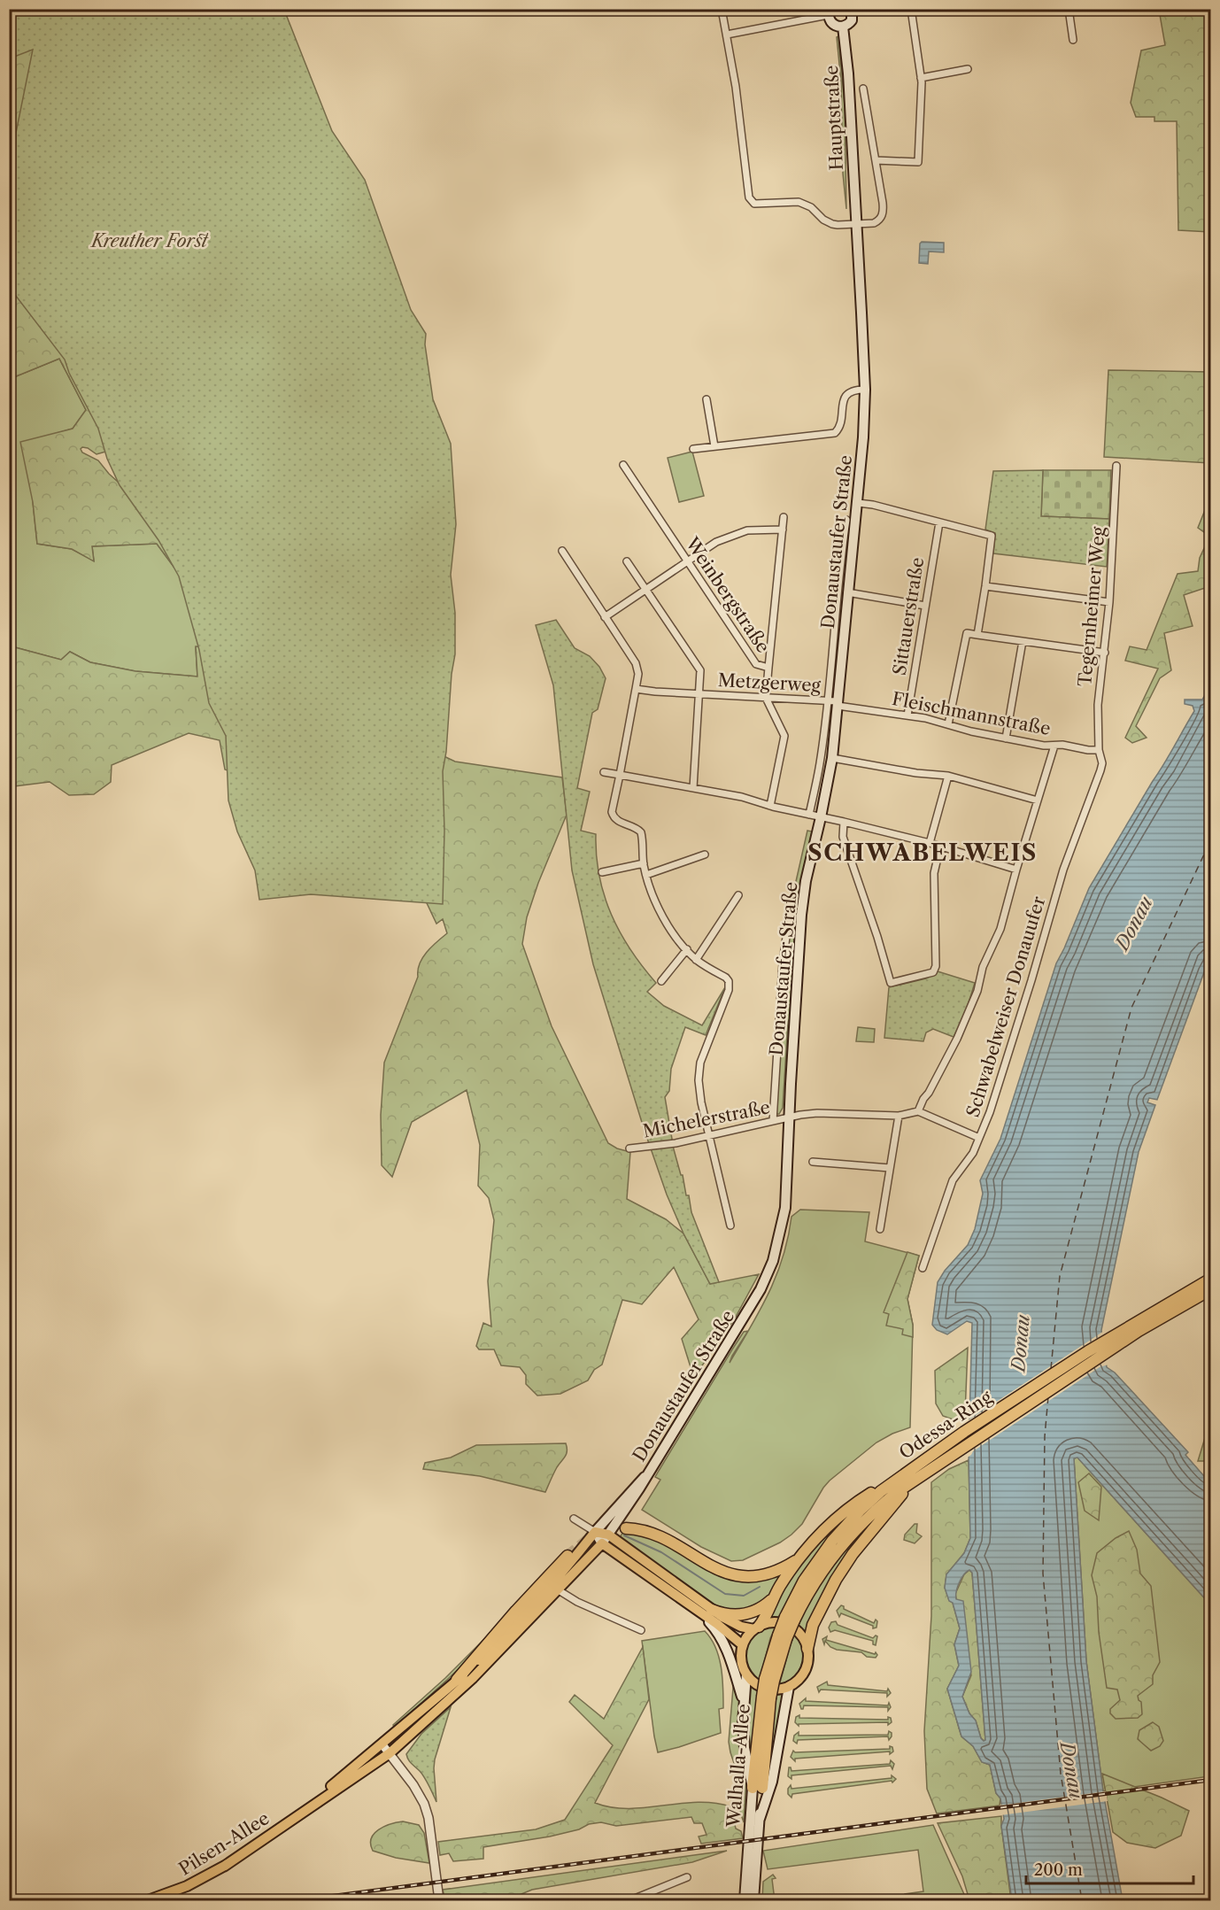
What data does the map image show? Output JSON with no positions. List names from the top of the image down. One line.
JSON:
{"streets":{"highway":["Odessa-Ring","Walhalla-Allee"],"main road":["Hauptstraße","Donaustaufer Straße","Pilsen-Allee"],"street":["Weinbergstraße","Tegernheimer Weg","Sittauerstraße","Metzgerweg","Fleischmannstraße","Schwabelweiser Donauufer","Michelerstraße"]},"crossings":[["Hauptstraße","Donaustaufer Straße"],["Donaustaufer Straße","Metzgerweg"],["Donaustaufer Straße","Fleischmannstraße"],["Donaustaufer Straße","Michelerstraße"],["Donaustaufer Straße","Pilsen-Allee"],["Weinbergstraße","Metzgerweg"],["Tegernheimer Weg","Fleischmannstraße"],["Tegernheimer Weg","Schwabelweiser Donauufer"],["Sittauerstraße","Fleischmannstraße"],["Metzgerweg","Fleischmannstraße"],["Fleischmannstraße","Schwabelweiser Donauufer"],["Odessa-Ring","Walhalla-Allee"]],"districts":["SCHWABELWEIS"],"water":["Donau"],"parks":["Kreuther Forst"],"scale_bar":"200 m"}
